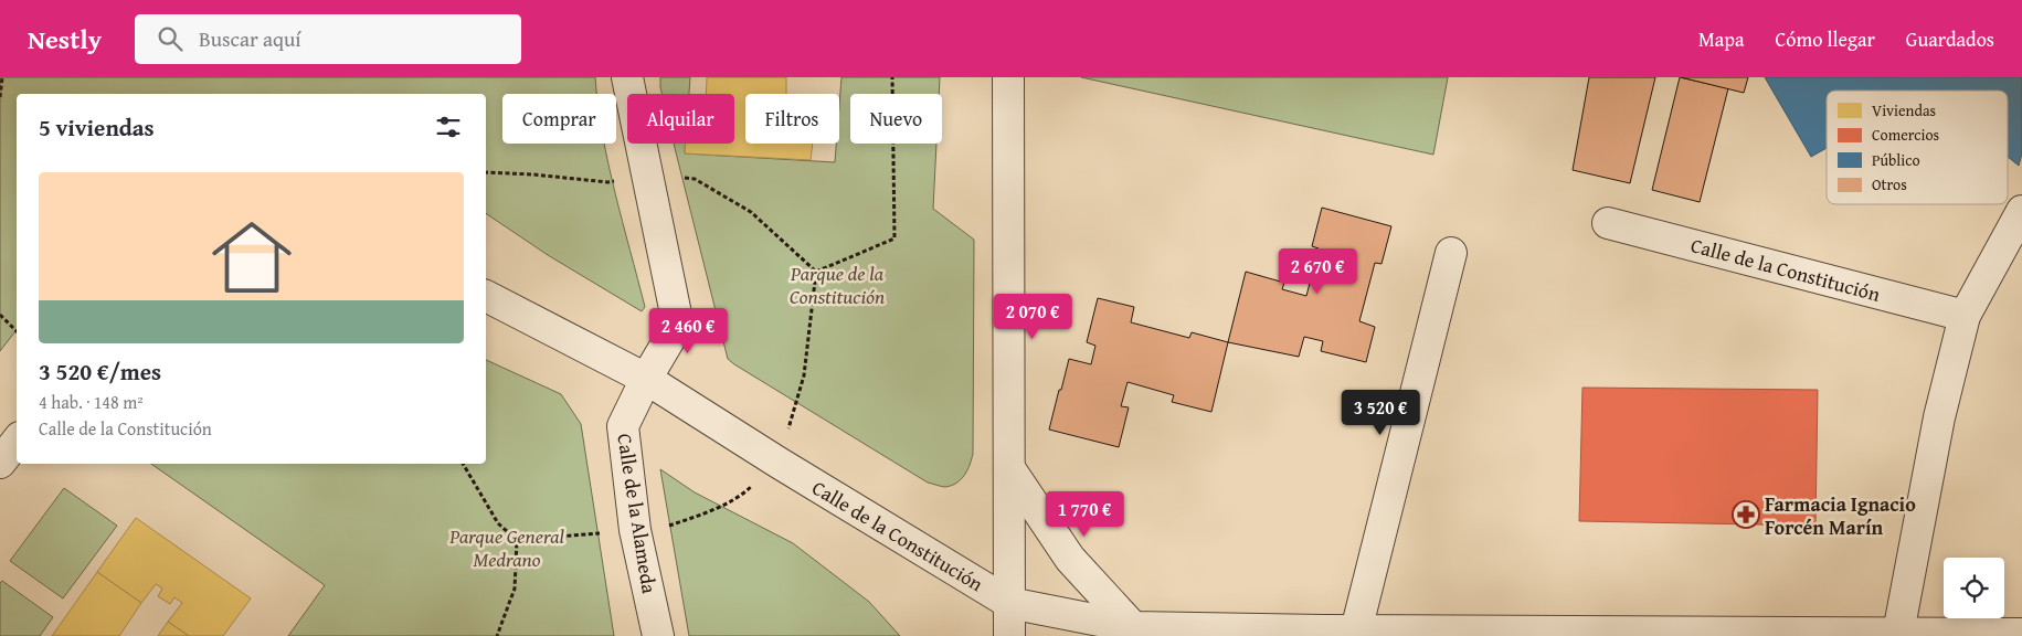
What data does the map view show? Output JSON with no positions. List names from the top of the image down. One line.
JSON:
{"streets":{"street":["Calle de la Constitución","Calle de la Alameda"]},"crossings":[["Calle de la Constitución","Calle de la Alameda"]],"parks":["Parque de la Constitución","Parque General Medrano"],"places":{"pharmacy":["Farmacia Ignacio Forcén Marín"]},"legend":["Viviendas","Comercios","Público","Otros"],"page":{"header":"Nestly","search":"Buscar aquí","nav":["Mapa","Cómo llegar","Guardados"],"chip":["Comprar","Alquilar","Filtros","Nuevo"],"heading":"5 viviendas","list":[{"name":"3 520 €/mes","note":"4 hab. · 148 m² · Calle de la Constitución"}],"price":["2 670 €","2 070 €","2 460 €","3 520 €","1 770 €"]}}
